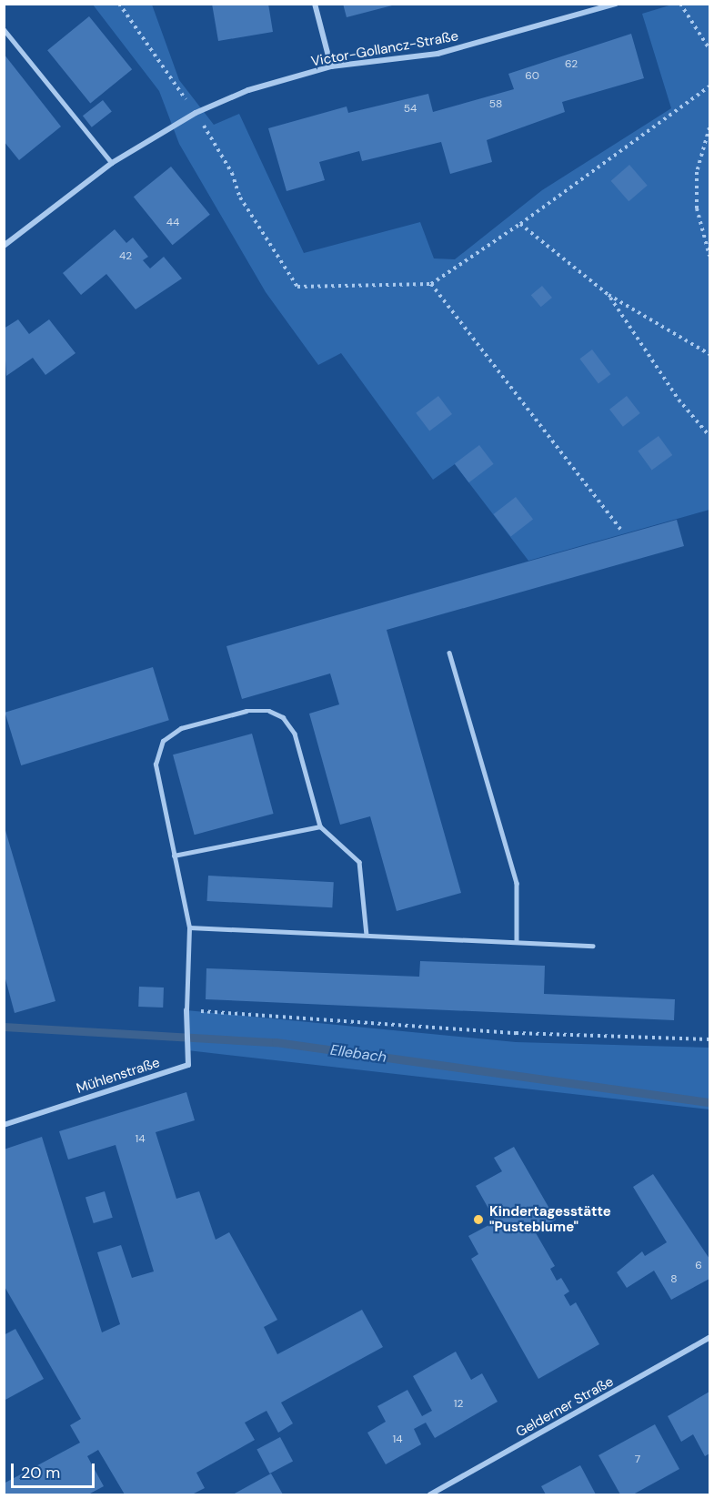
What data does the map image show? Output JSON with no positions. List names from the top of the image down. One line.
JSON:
{"streets":{"street":["Victor-Gollancz-Straße","Mühlenstraße","Gelderner Straße"]},"water":["Ellebach"],"places":["Kindertagesstätte \"Pusteblume\""],"house_numbers":["62","60","58","54","44","42","14","6","8","12","14","7"],"scale_bar":"20 m"}
